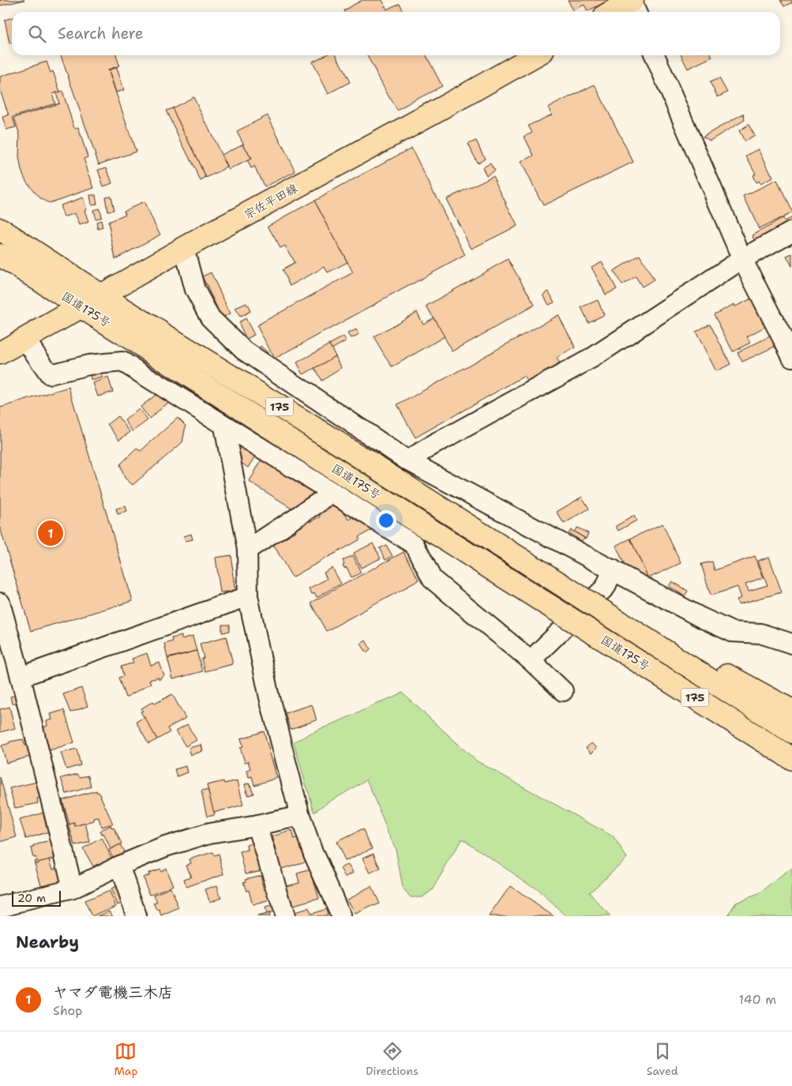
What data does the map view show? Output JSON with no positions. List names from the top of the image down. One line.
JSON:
{"streets":{"main road":["宗佐平田線","国道175号","175"]},"crossings":[["宗佐平田線","国道175号"]],"scale_bar":"20 m","page":{"search":"Search here","pins":"1","scale":"20 m","heading":"Nearby","list":[{"mark":"1","name":"ヤマダ電機三木店","note":"Shop","value":"140 m"}],"nav":["Map","Directions","Saved"]}}
